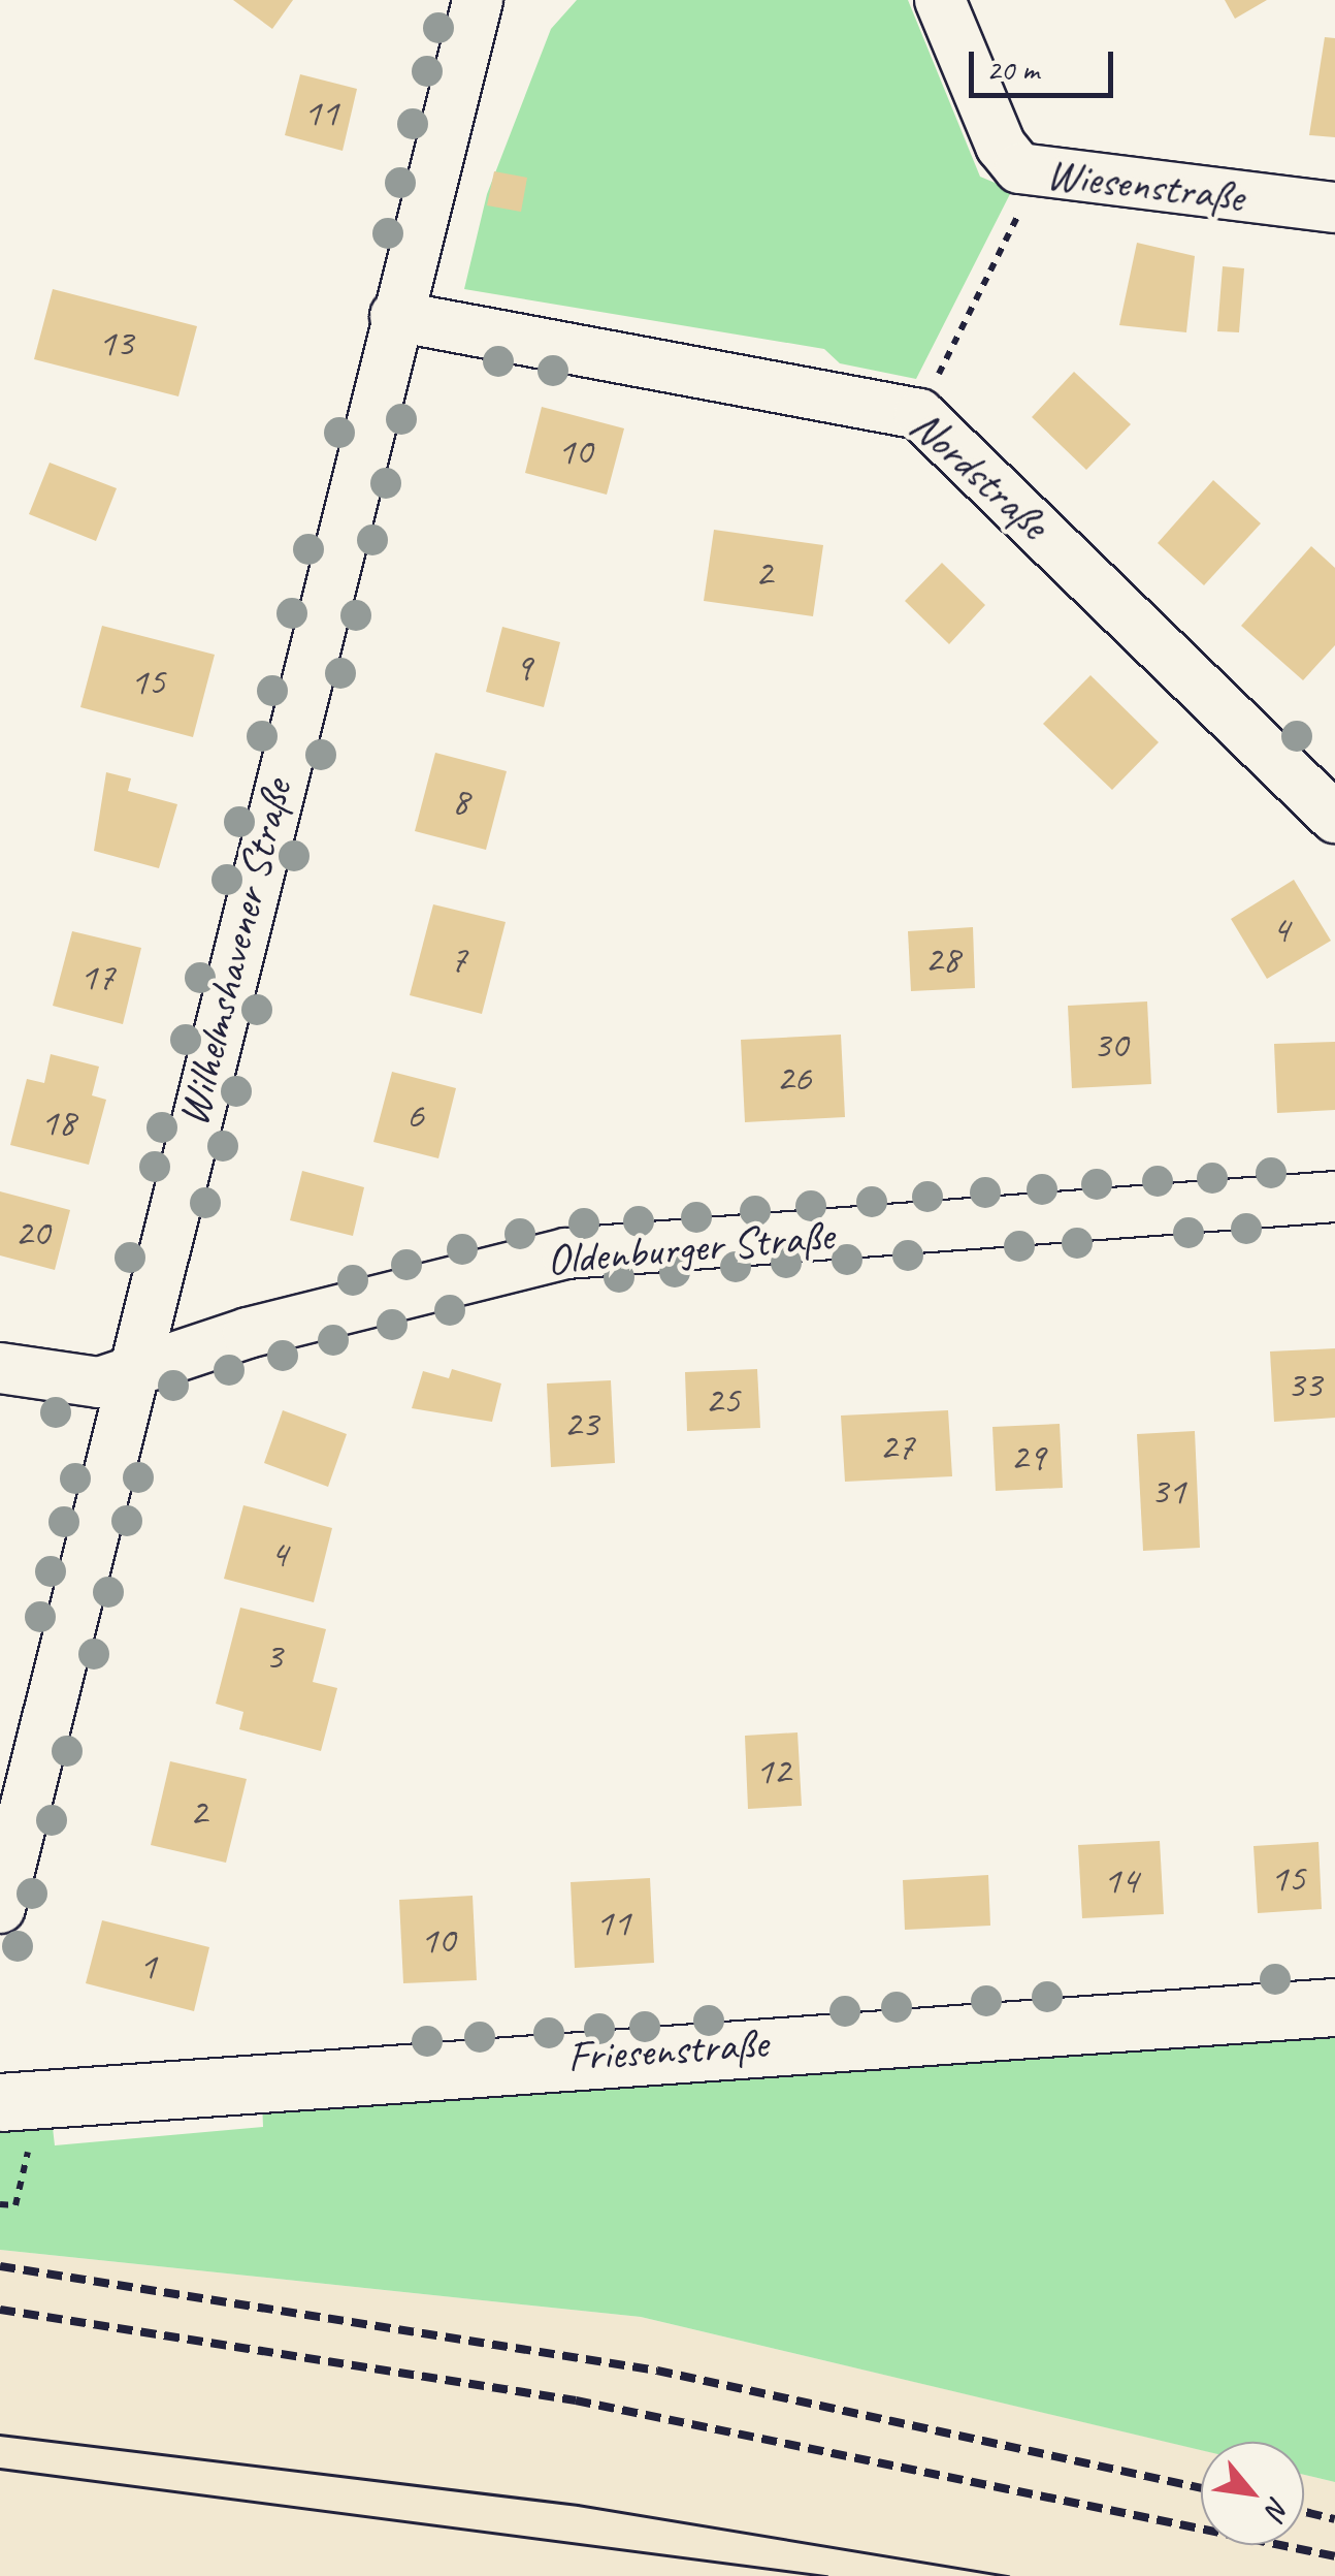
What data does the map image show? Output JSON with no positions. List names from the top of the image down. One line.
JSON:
{"streets":{"street":["Wiesenstraße","Nordstraße","Wilhelmshavener Straße","Oldenburger Straße","Friesenstraße"]},"crossings":[["Nordstraße","Wilhelmshavener Straße"],["Wilhelmshavener Straße","Oldenburger Straße"]],"house_numbers":["11","13","10","2","9","15","8","4","7","28","17","30","26","6","18","20","33","25","23","27","29","31","4","3","12","2","15","14","11","10","1"],"scale_bar":"20 m","north":"bottom right"}
